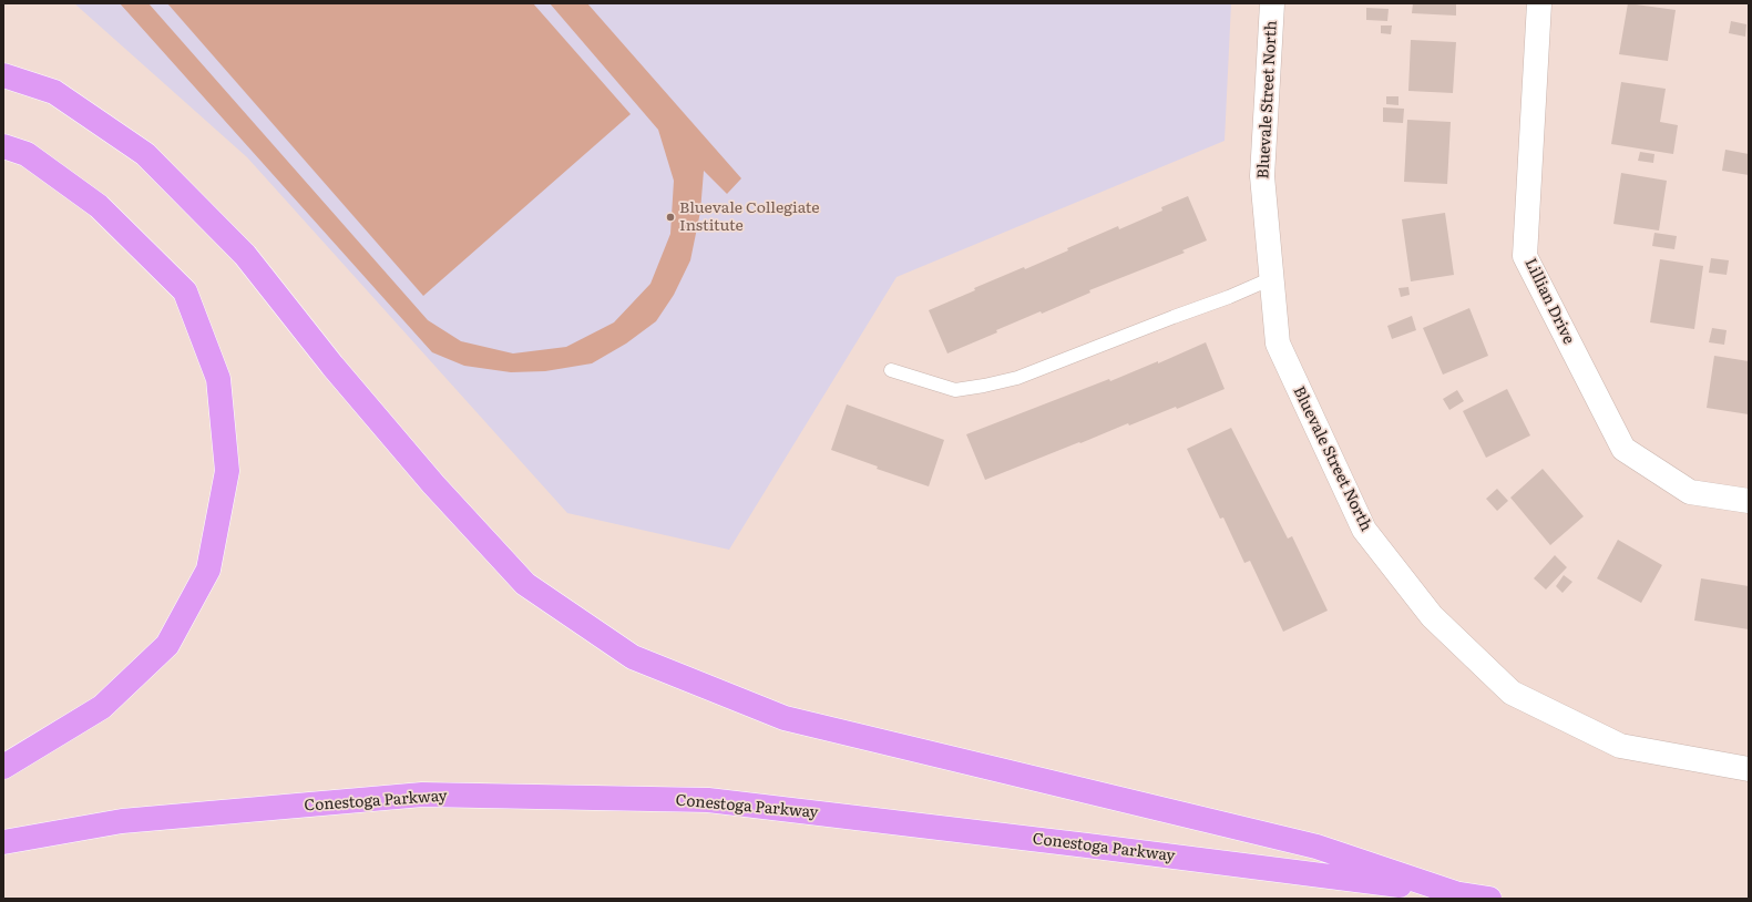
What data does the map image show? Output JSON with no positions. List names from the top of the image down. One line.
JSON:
{"streets":{"highway":["Conestoga Parkway"],"street":["Bluevale Street North","Lillian Drive"]},"places":["Bluevale Collegiate Institute"]}
